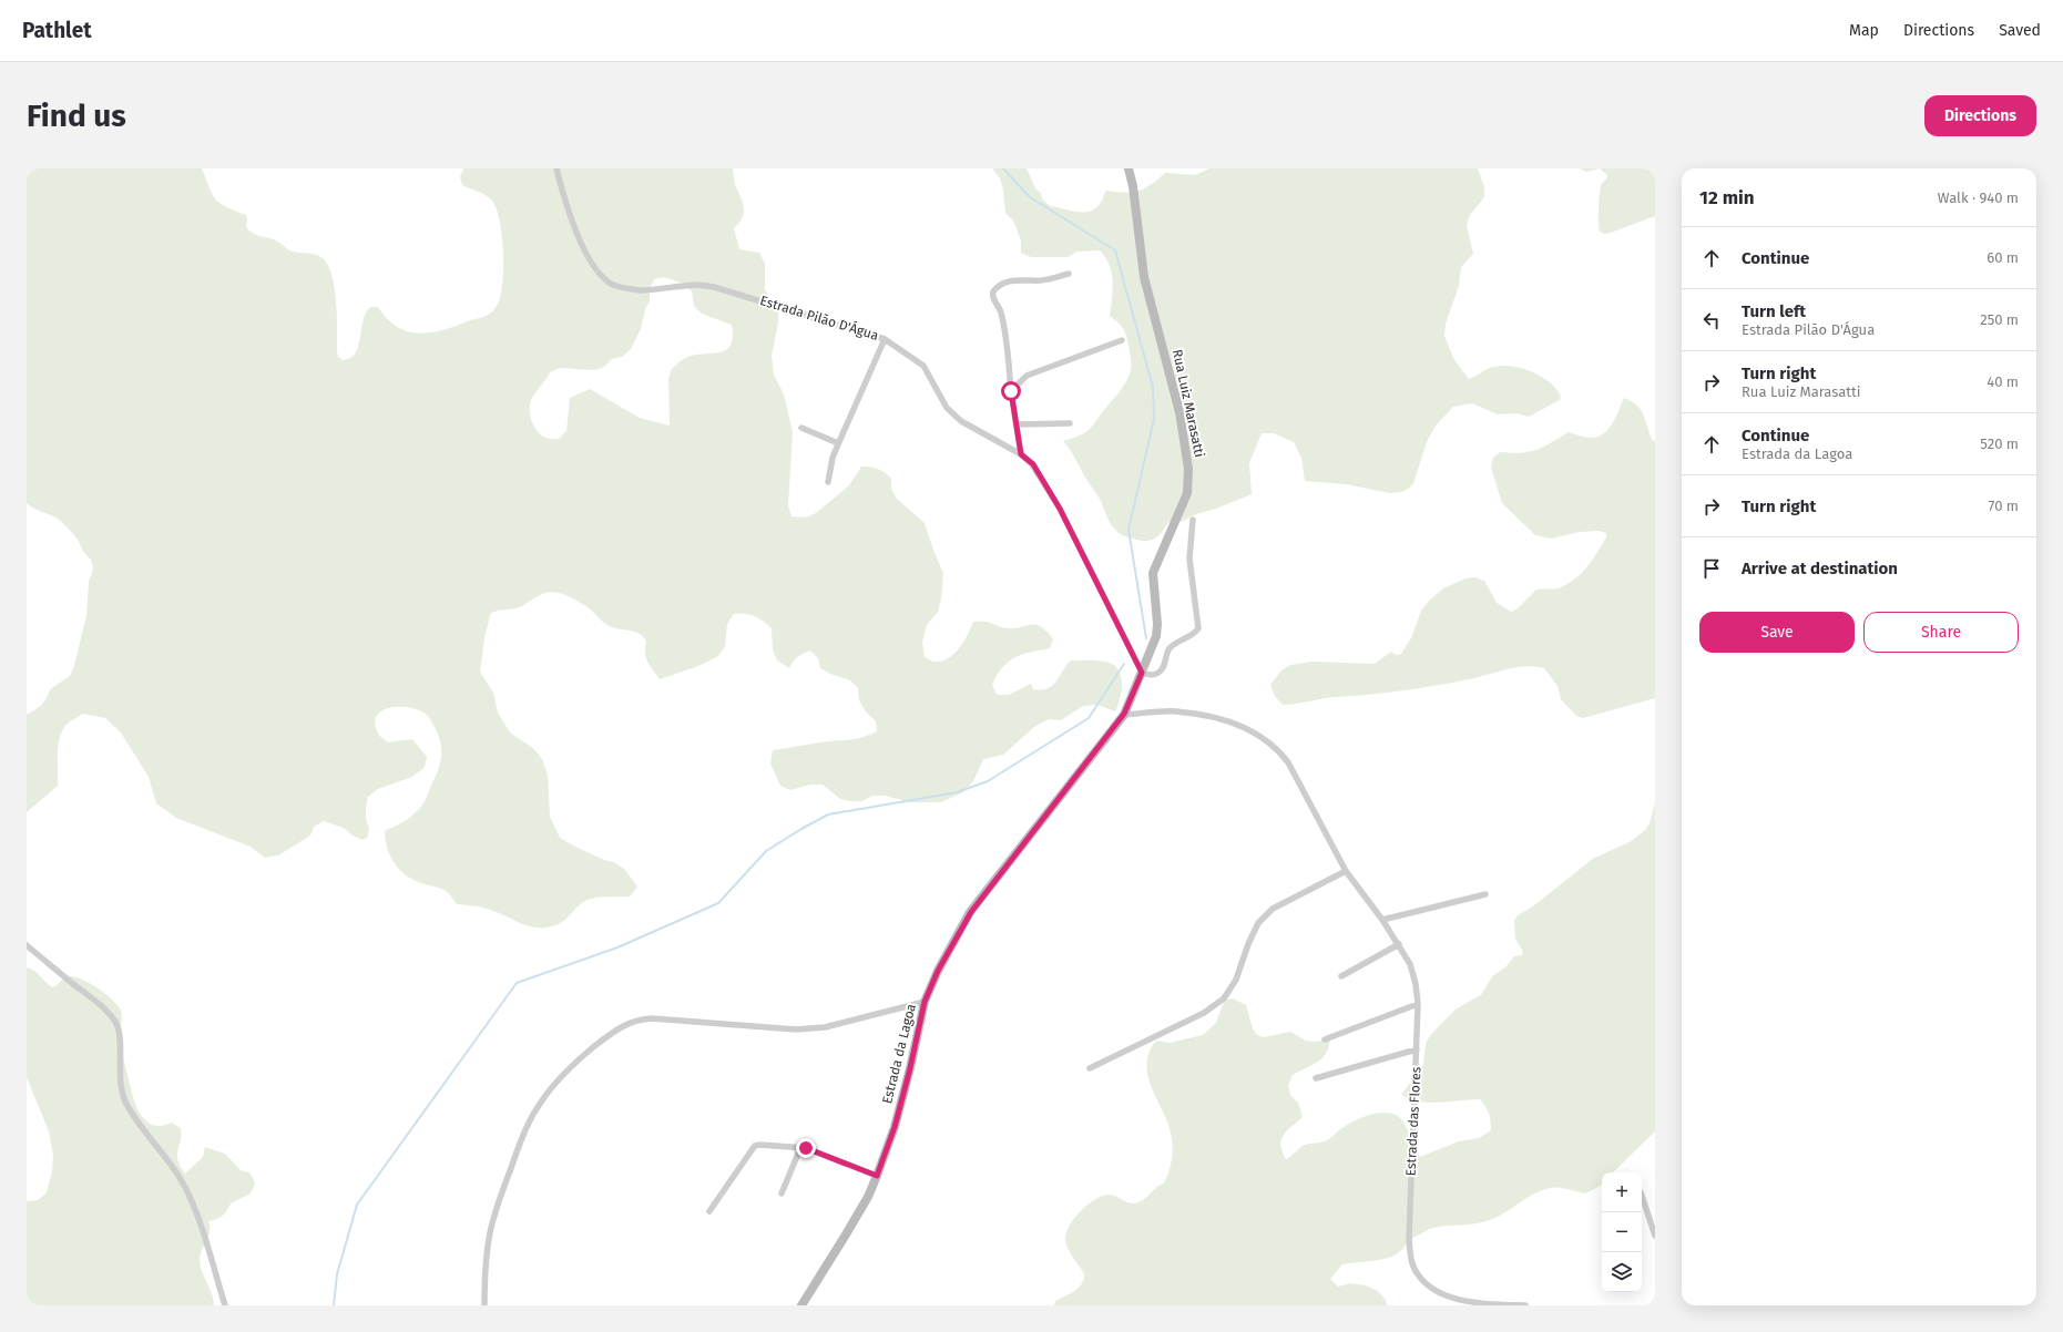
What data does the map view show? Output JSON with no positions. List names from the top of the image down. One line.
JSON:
{"streets":{"street":["Estrada Pilão D'Água","Rua Luiz Marasatti","Estrada da Lagoa","Estrada das Flores"]},"crossings":[["Estrada Pilão D'Água","Rua Luiz Marasatti"],["Rua Luiz Marasatti","Estrada da Lagoa"],["Rua Luiz Marasatti","Estrada das Flores"],["Estrada da Lagoa","Estrada das Flores"]],"page":{"header":"Pathlet","nav":["Map","Directions","Saved"],"buttons":["Directions",["Save","Share"]],"title":"Find us","heading":["12 min","Walk · 940 m"],"list":[["Continue","60 m"],["Turn left","Estrada Pilão D'Água","250 m"],["Turn right","Rua Luiz Marasatti","40 m"],["Continue","Estrada da Lagoa","520 m"],["Turn right","70 m"],"Arrive at destination"],"map_buttons":["+","−"]}}
